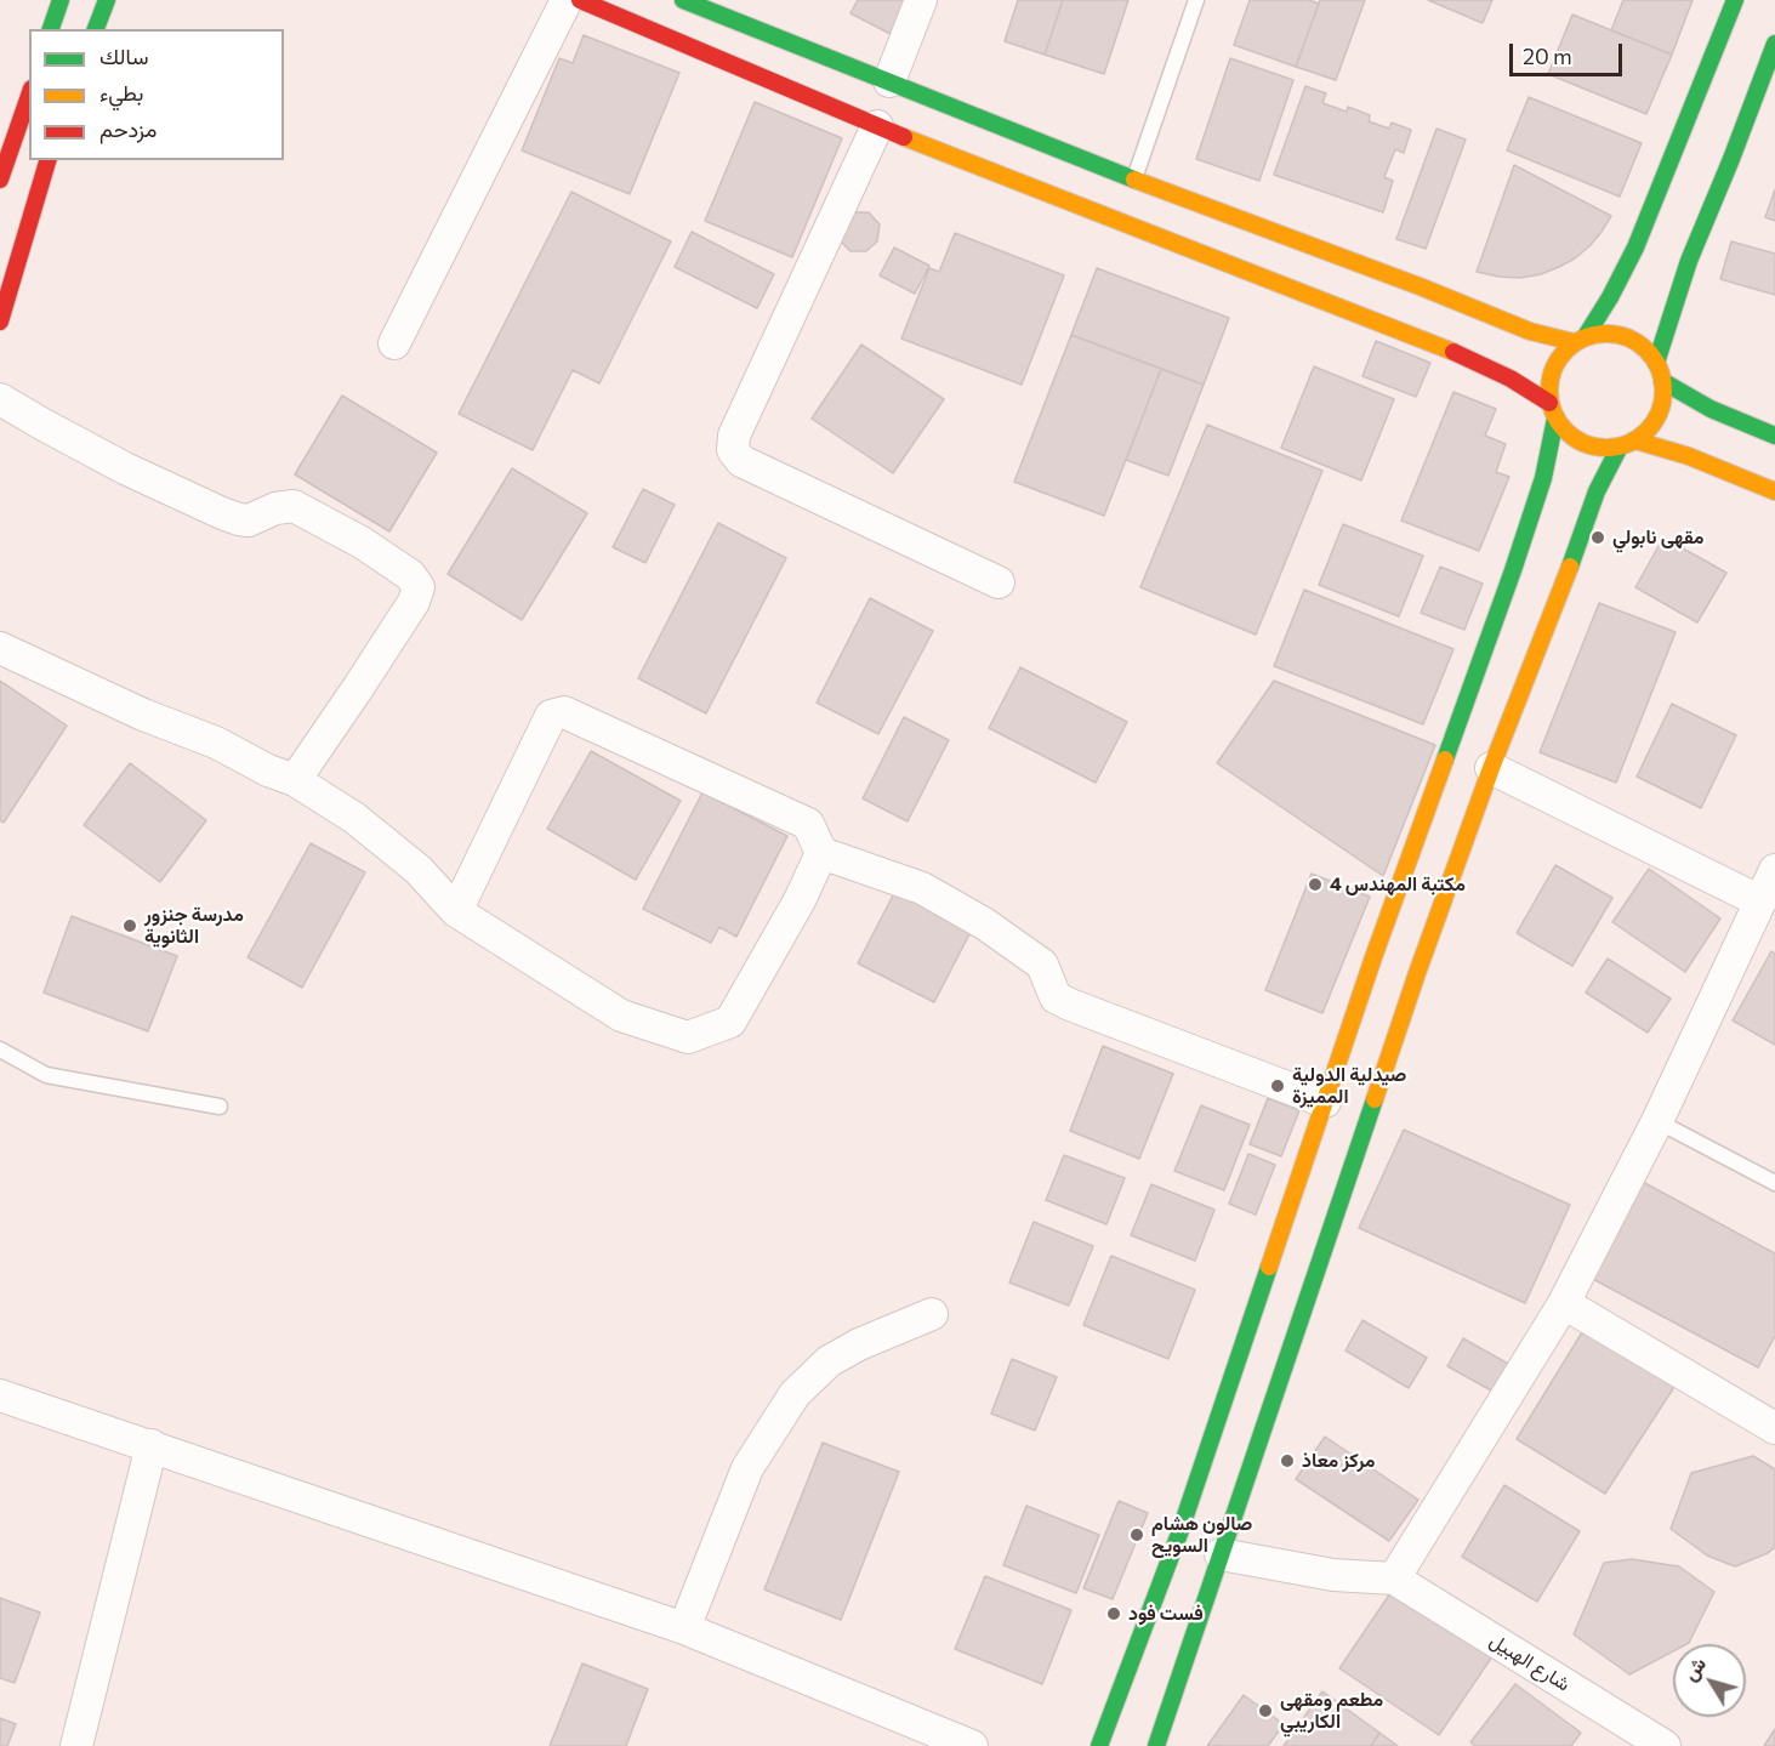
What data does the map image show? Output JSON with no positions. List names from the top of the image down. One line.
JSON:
{"streets":{"street":["شارع الهبيل"]},"places":["مقهى نابولي","مكتبة المهندس 4","مدرسة جنزور الثانوية","صيدلية الدولية المميزة","مركز معاذ","صالون هشام السويح","فست فود","مطعم ومقهى الكاريبي"],"legend":["سالك","بطيء","مزدحم"],"scale_bar":"20 m","north":"top left"}
